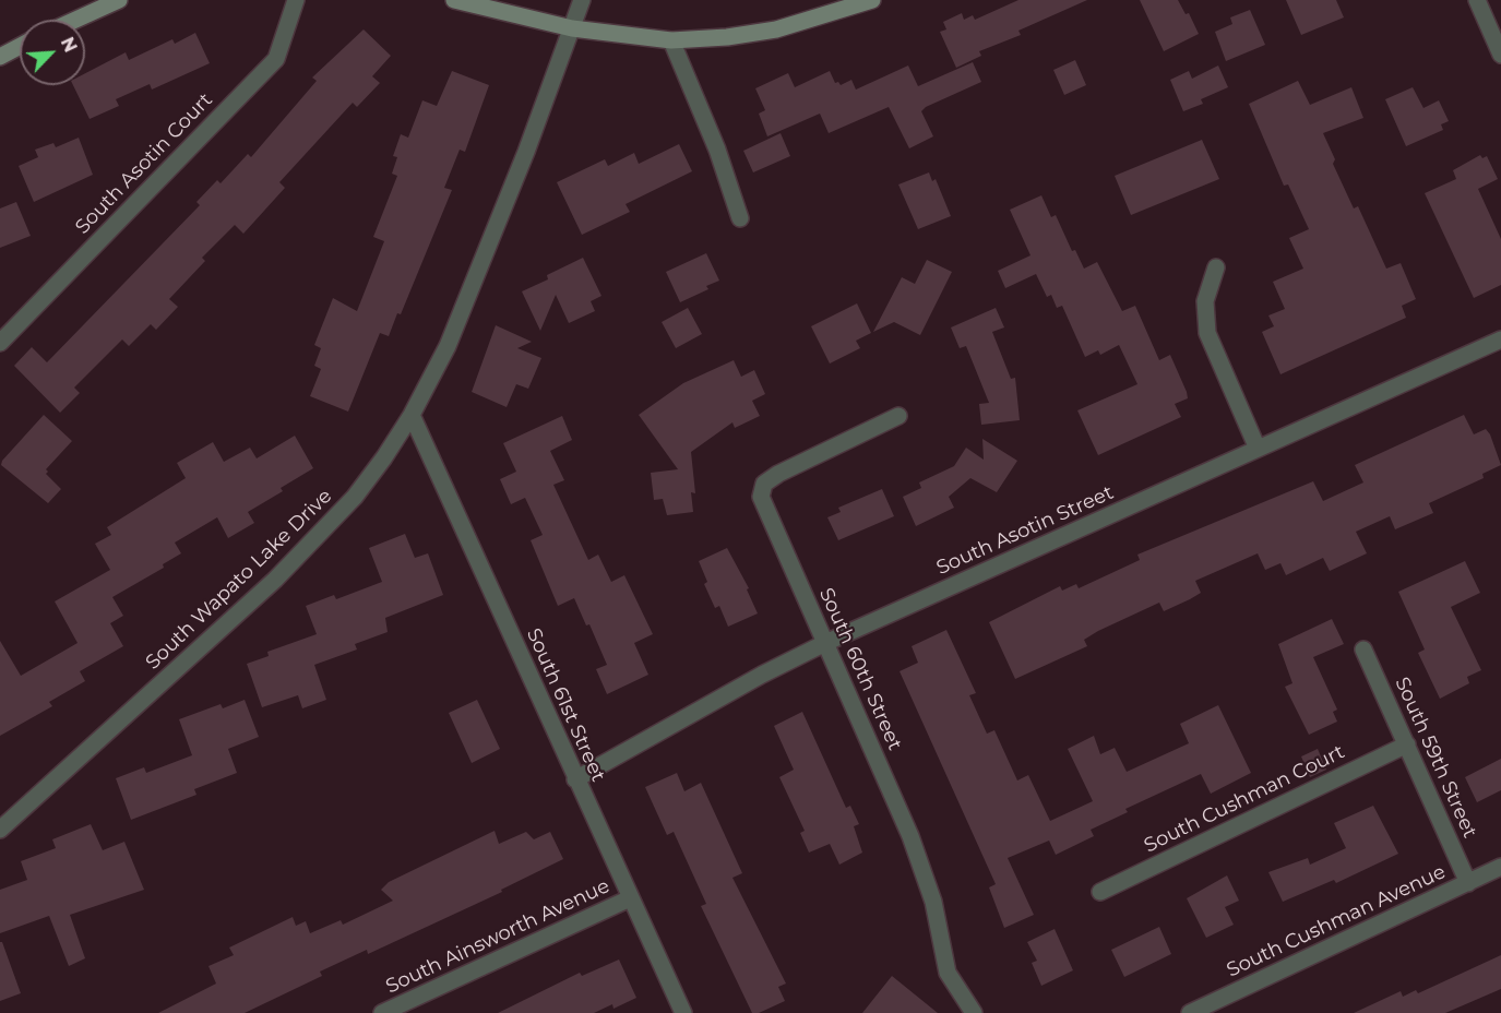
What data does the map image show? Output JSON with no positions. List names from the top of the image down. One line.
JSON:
{"streets":{"street":["South Asotin Court","South Asotin Street","South Wapato Lake Drive","South 60th Street","South 61st Street","South 59th Street","South Cushman Court","South Cushman Avenue","South Ainsworth Avenue"]},"crossings":[["South Asotin Street","South 60th Street"],["South Asotin Street","South 61st Street"],["South Wapato Lake Drive","South 61st Street"],["South 61st Street","South Ainsworth Avenue"],["South 59th Street","South Cushman Court"],["South 59th Street","South Cushman Avenue"]],"north":"top right"}
